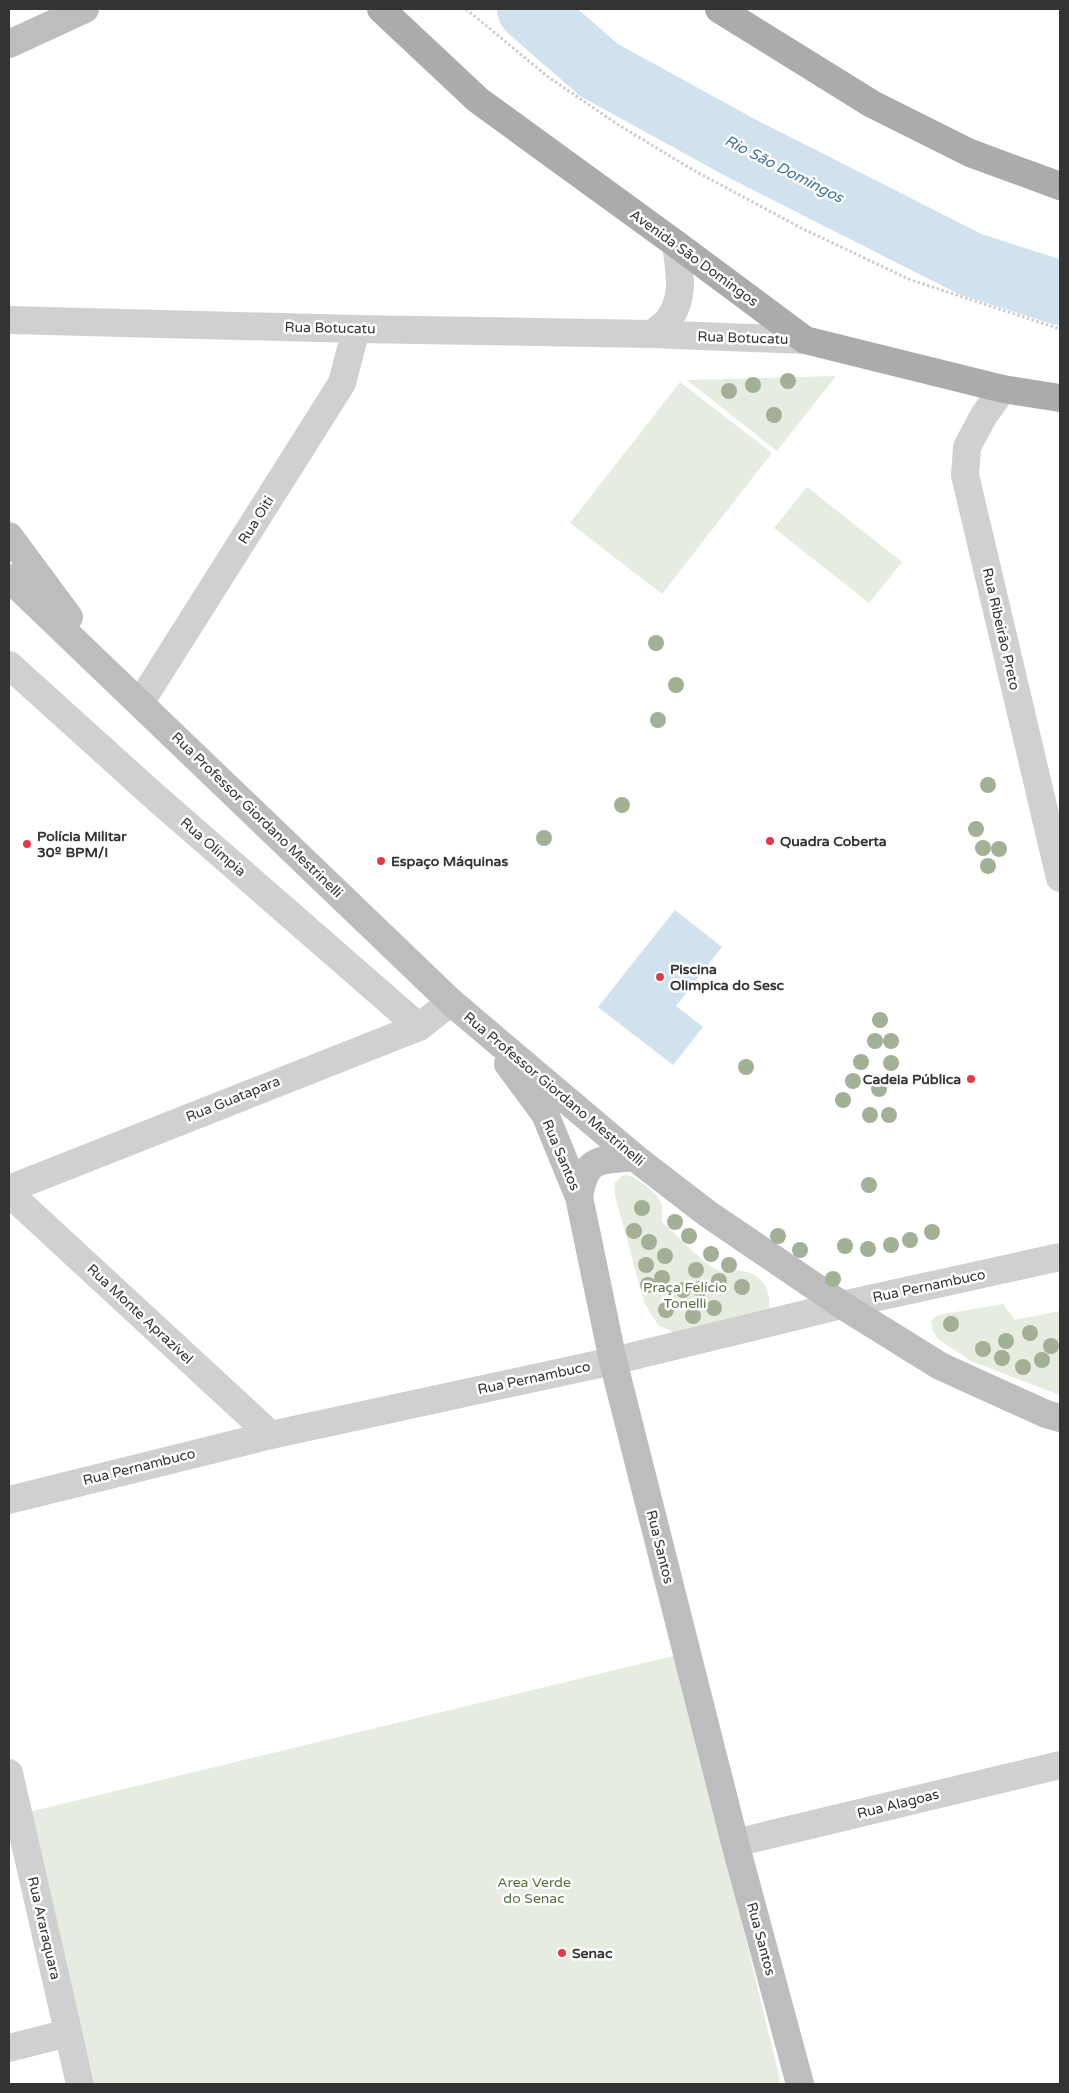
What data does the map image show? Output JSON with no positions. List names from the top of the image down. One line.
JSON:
{"streets":{"main road":["Avenida São Domingos"],"street":["Rua Botucatu","Rua Oiti","Rua Ribeirão Preto","Rua Professor Giordano Mestrinelli","Rua Olímpia","Rua Guatapara","Rua Santos","Rua Pernambuco","Rua Monte Aprazível","Rua Alagoas","Rua Araraquara"]},"crossings":[["Avenida São Domingos","Rua Botucatu"],["Avenida São Domingos","Rua Ribeirão Preto"],["Rua Botucatu","Rua Oiti"],["Rua Oiti","Rua Professor Giordano Mestrinelli"],["Rua Professor Giordano Mestrinelli","Rua Guatapara"],["Rua Professor Giordano Mestrinelli","Rua Santos"],["Rua Professor Giordano Mestrinelli","Rua Pernambuco"],["Rua Olímpia","Rua Guatapara"],["Rua Guatapara","Rua Monte Aprazível"],["Rua Santos","Rua Pernambuco"],["Rua Santos","Rua Alagoas"],["Rua Pernambuco","Rua Monte Aprazível"]],"water":["Rio São Domingos"],"parks":["Praça Felício Tonelli","Area Verde do Senac"],"places":["Quadra Coberta","Polícia Militar 30º BPM/I","Espaço Máquinas","Piscina Olimpica do Sesc","Cadeia Pública","Senac"]}
